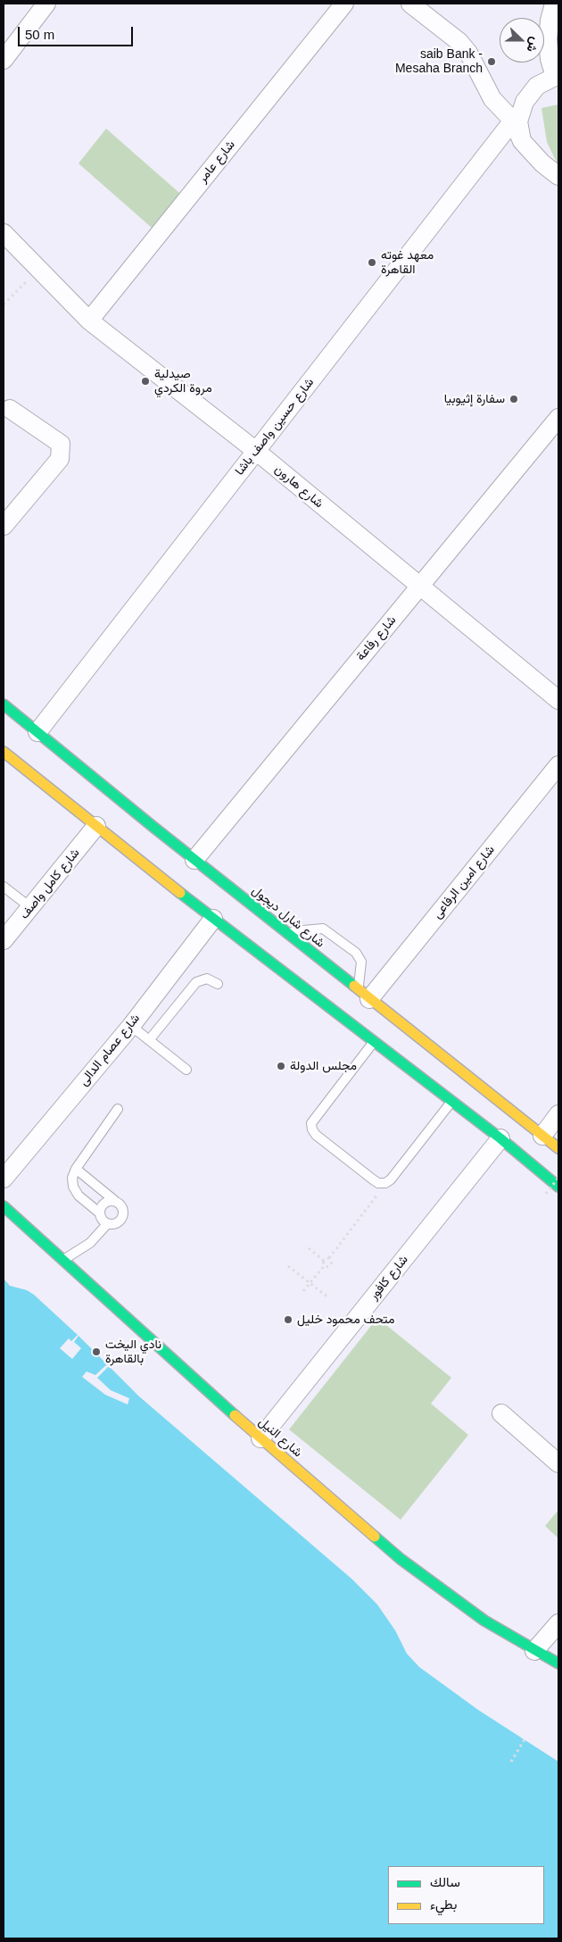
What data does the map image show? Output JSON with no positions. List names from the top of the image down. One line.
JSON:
{"streets":{"main road":["شارع شارل ديجول","شارع النيل"],"street":["شارع عامر","شارع حسين واصف باشا","شارع هارون","شارع رفاعة","شارع امين الرفاعى","شارع كامل واصف","شارع عصام الدالى","شارع كافور"]},"crossings":[["شارع عامر","شارع هارون"],["شارع حسين واصف باشا","شارع هارون"],["شارع حسين واصف باشا","شارع شارل ديجول"],["شارع هارون","شارع رفاعة"],["شارع رفاعة","شارع شارل ديجول"],["شارع امين الرفاعى","شارع شارل ديجول"],["شارع كافور","شارع النيل"]],"places":["saib Bank - Mesaha Branch","معهد غوته القاهرة","صيدلية مروة الكردي","سفارة إثيوبيا","مجلس الدولة","متحف محمود خليل","نادي اليخت بالقاهرة"],"legend":["سالك","بطيء"],"scale_bar":"50 m","north":"right"}
